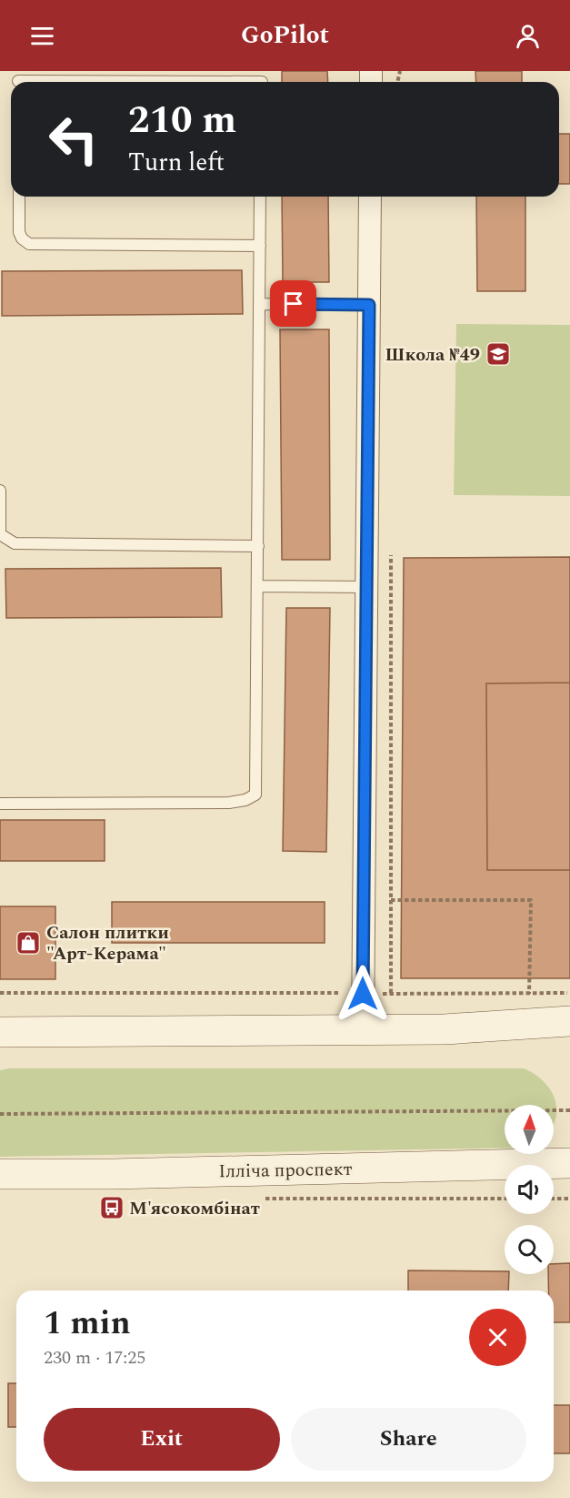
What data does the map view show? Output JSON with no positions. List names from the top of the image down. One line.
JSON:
{"streets":{"main road":["Ілліча проспект"]},"places":{"school or university":["Школа №49"],"shop":["Салон плитки \"Арт-Керама\""],"bus stop":["М'ясокомбінат"]},"north":"top","page":{"header":"GoPilot","turn":["210 m","Turn left"],"heading":["1 min","230 m · 17:25"],"buttons":["Exit","Share"]}}
